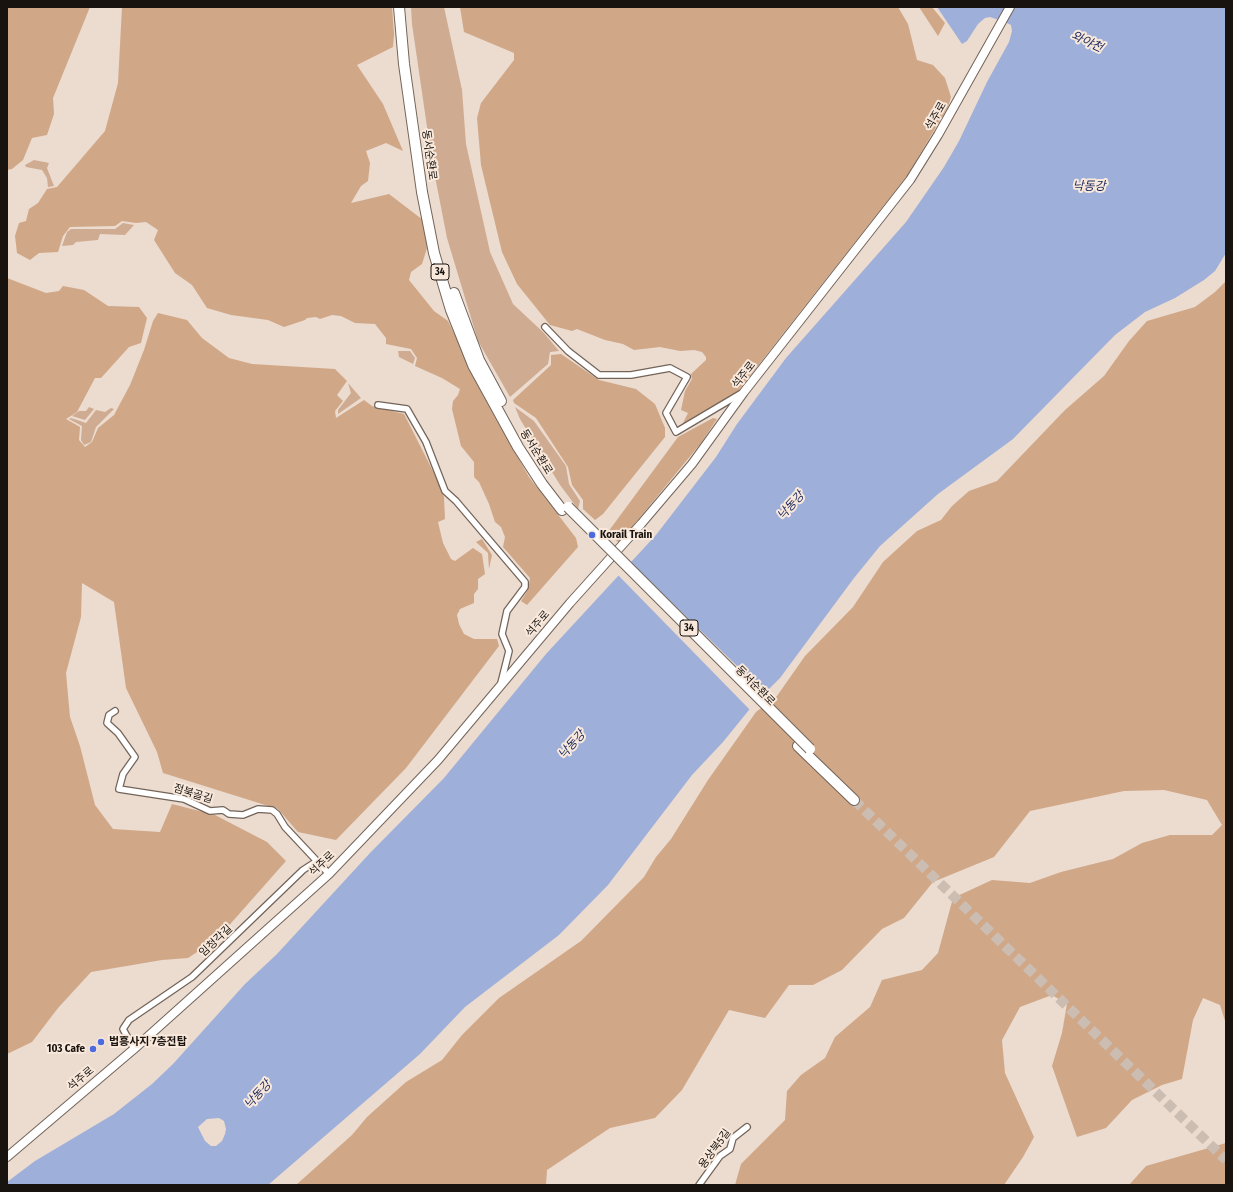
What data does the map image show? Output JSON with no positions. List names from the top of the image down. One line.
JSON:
{"streets":{"highway":["동서순환로","34"],"street":["석주로","점북골길","임청각길","용상북5길"]},"crossings":[["석주로","점북골길"],["석주로","임청각길"],["점북골길","임청각길"]],"water":["와야천","낙동강"],"places":["Korail Train","법흥사지 7층전탑","103 Cafe"]}
